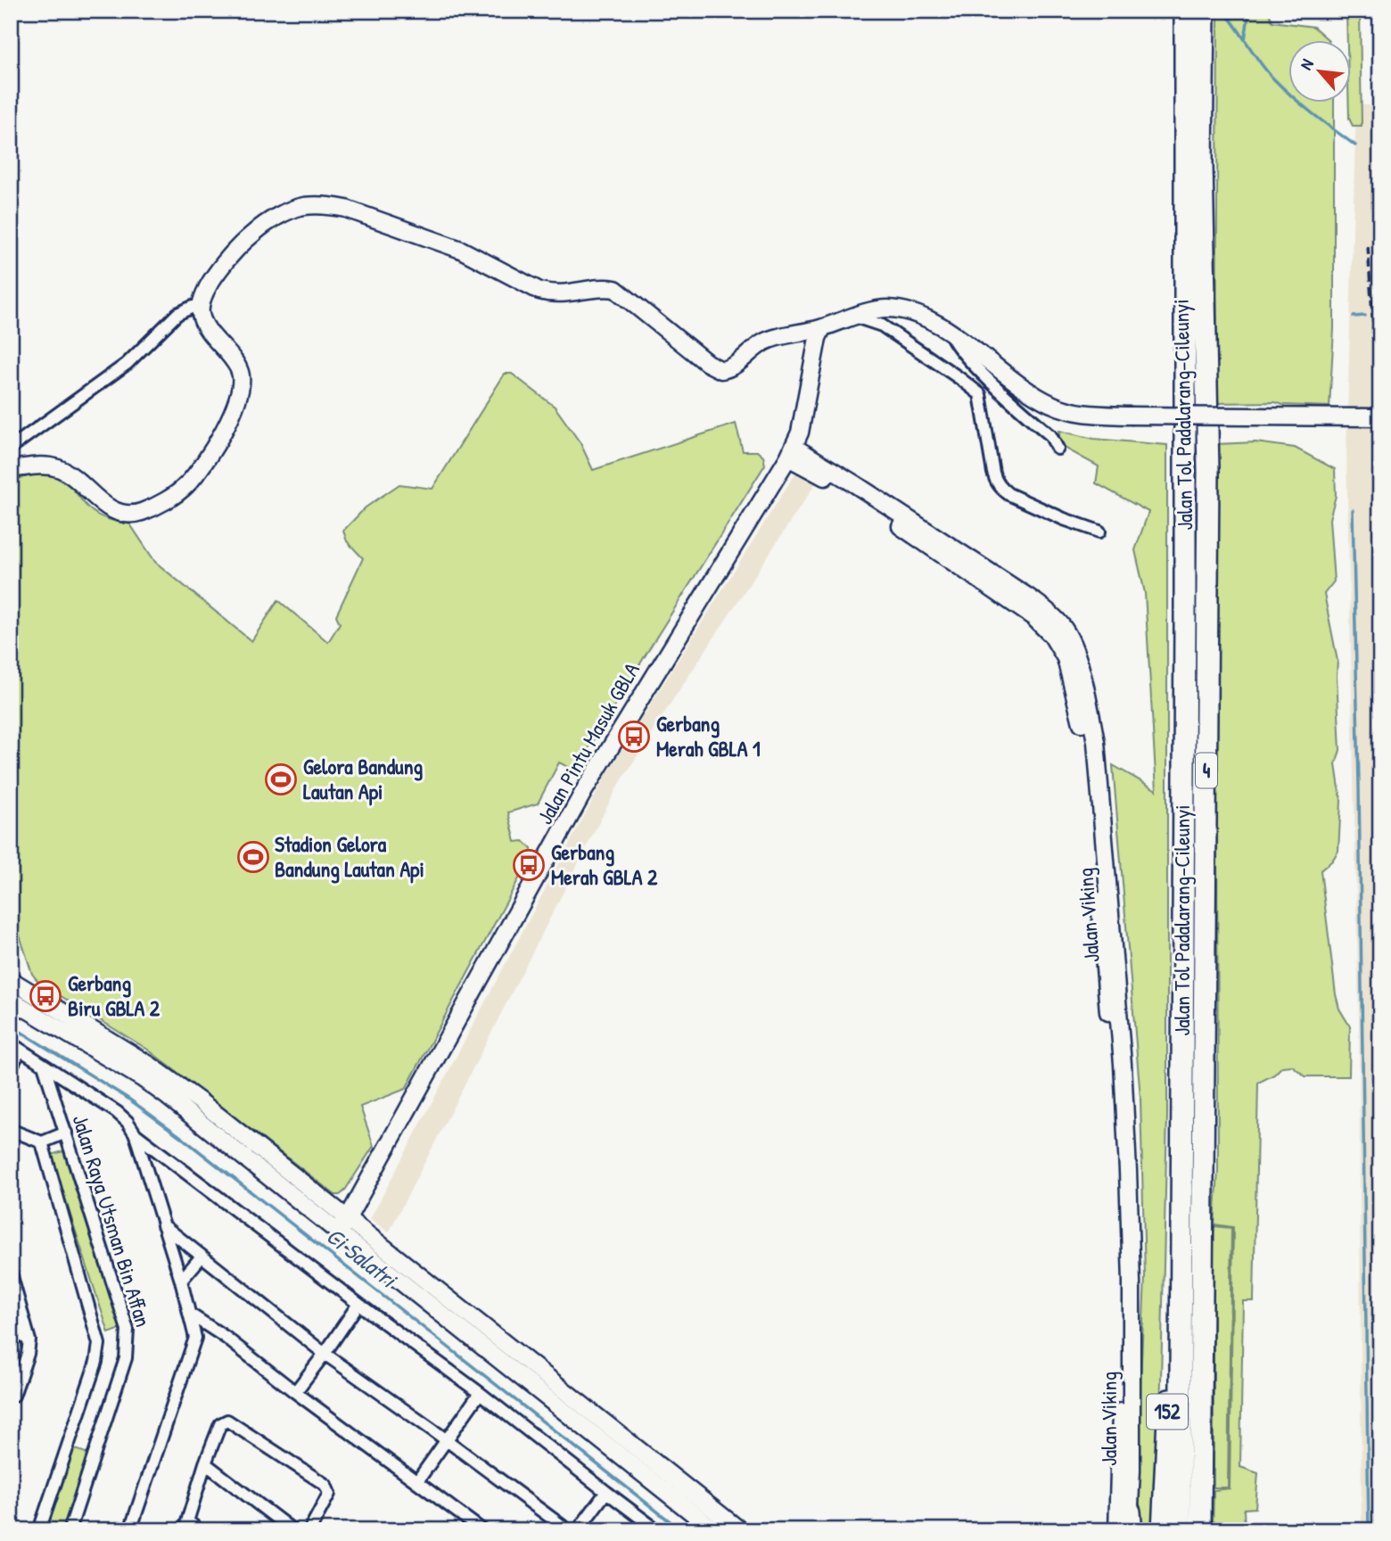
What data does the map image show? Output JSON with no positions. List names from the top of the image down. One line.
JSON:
{"streets":{"highway":["Jalan Tol Padalarang–Cileunyi","4","152"],"street":["Jalan Pintu Masuk GBLA","Jalan Viking","Jalan Raya Utsman Bin Affan"]},"crossings":[["Jalan Tol Padalarang–Cileunyi","152"],["Jalan Pintu Masuk GBLA","Jalan Viking"]],"water":["Ci Salatri"],"places":{"bus stop":["Gerbang Merah GBLA 1","Gerbang Merah GBLA 2","Gerbang Biru GBLA 2"],"sports":["Gelora Bandung Lautan Api","Stadion Gelora Bandung Lautan Api"]},"north":"top left"}
